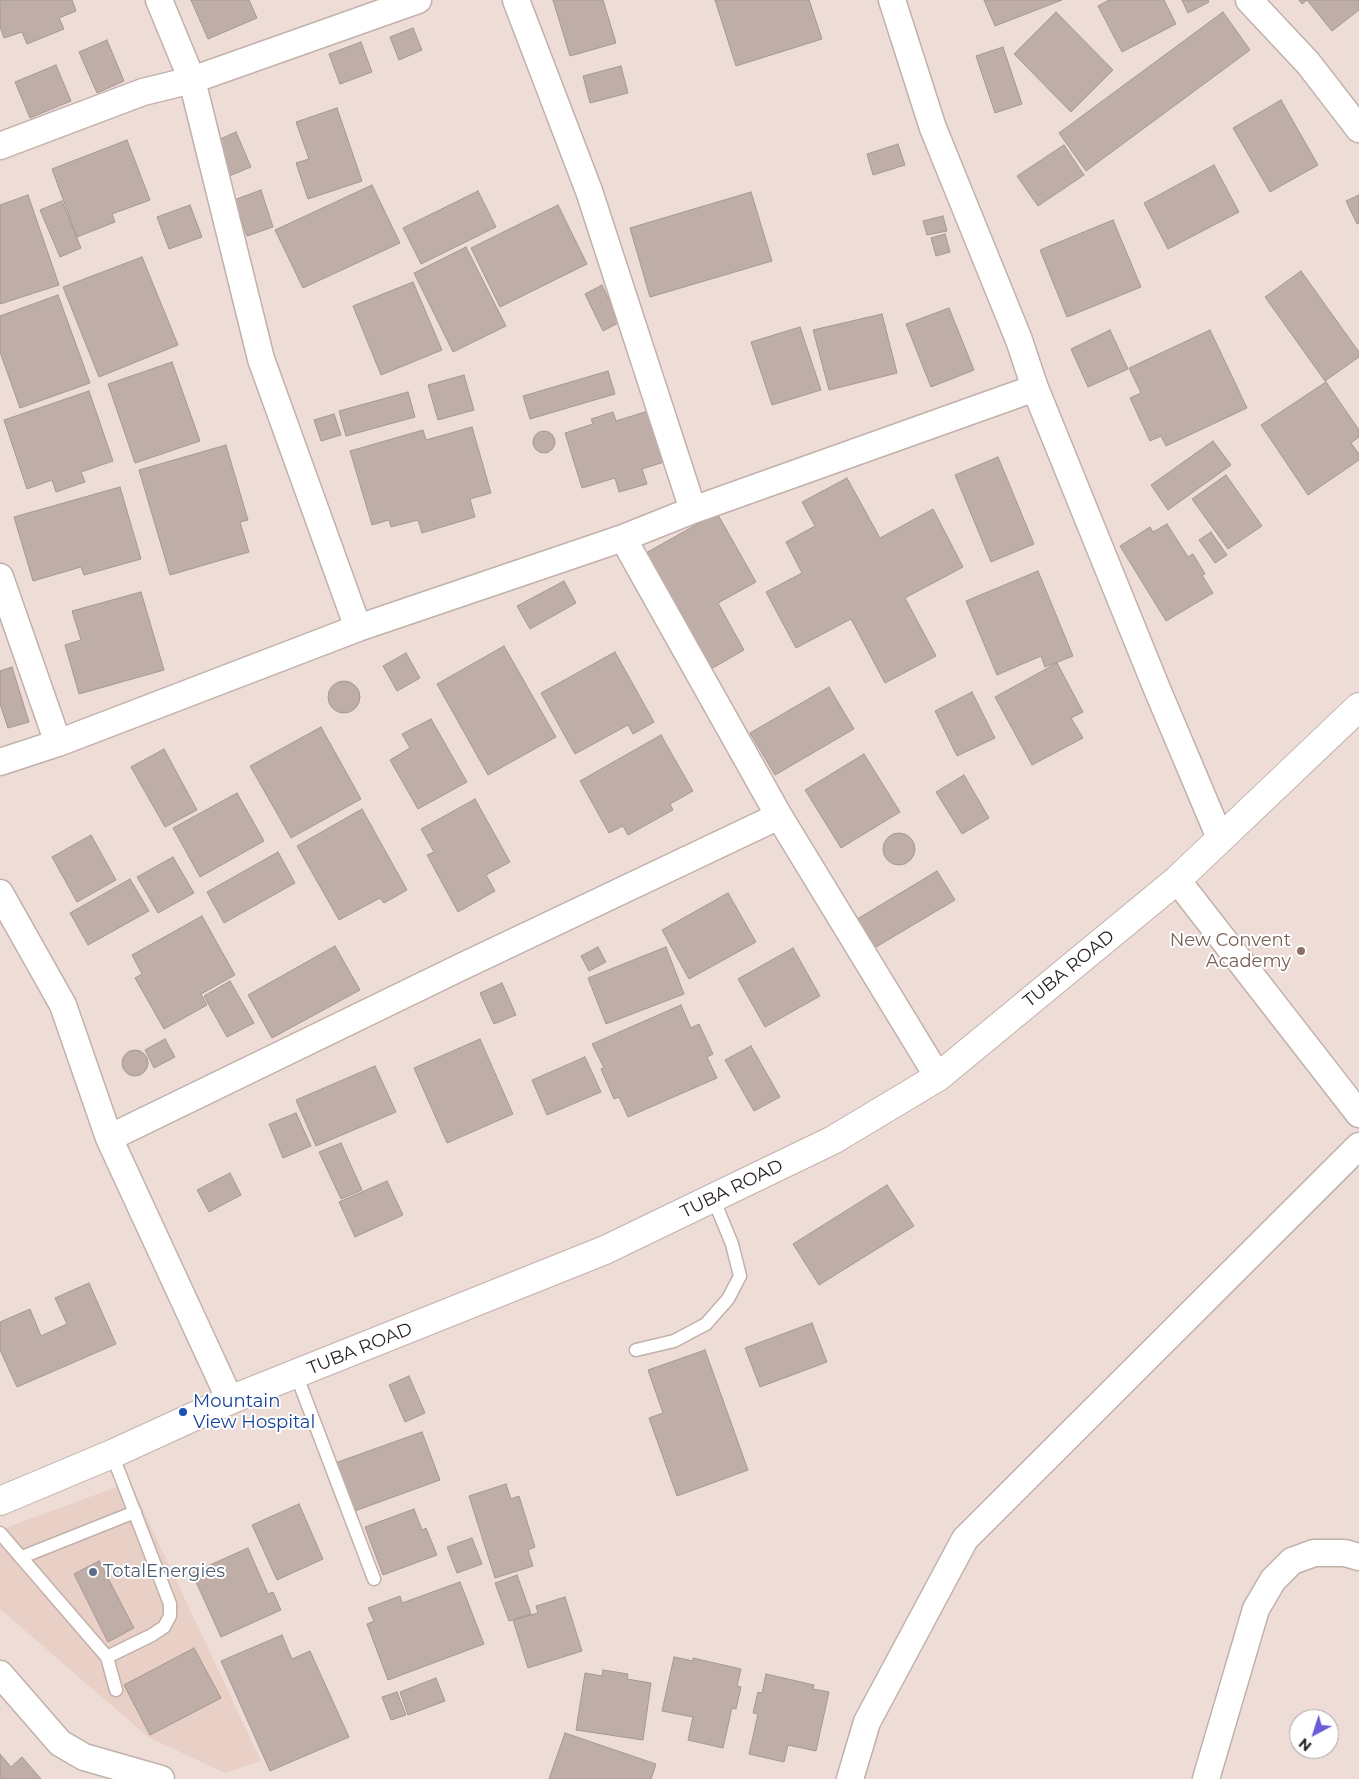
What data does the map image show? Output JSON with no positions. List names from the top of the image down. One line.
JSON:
{"streets":{"street":["TUBA ROAD"]},"places":["New Convent Academy","Mountain View Hospital","TotalEnergies"],"north":"bottom left"}
